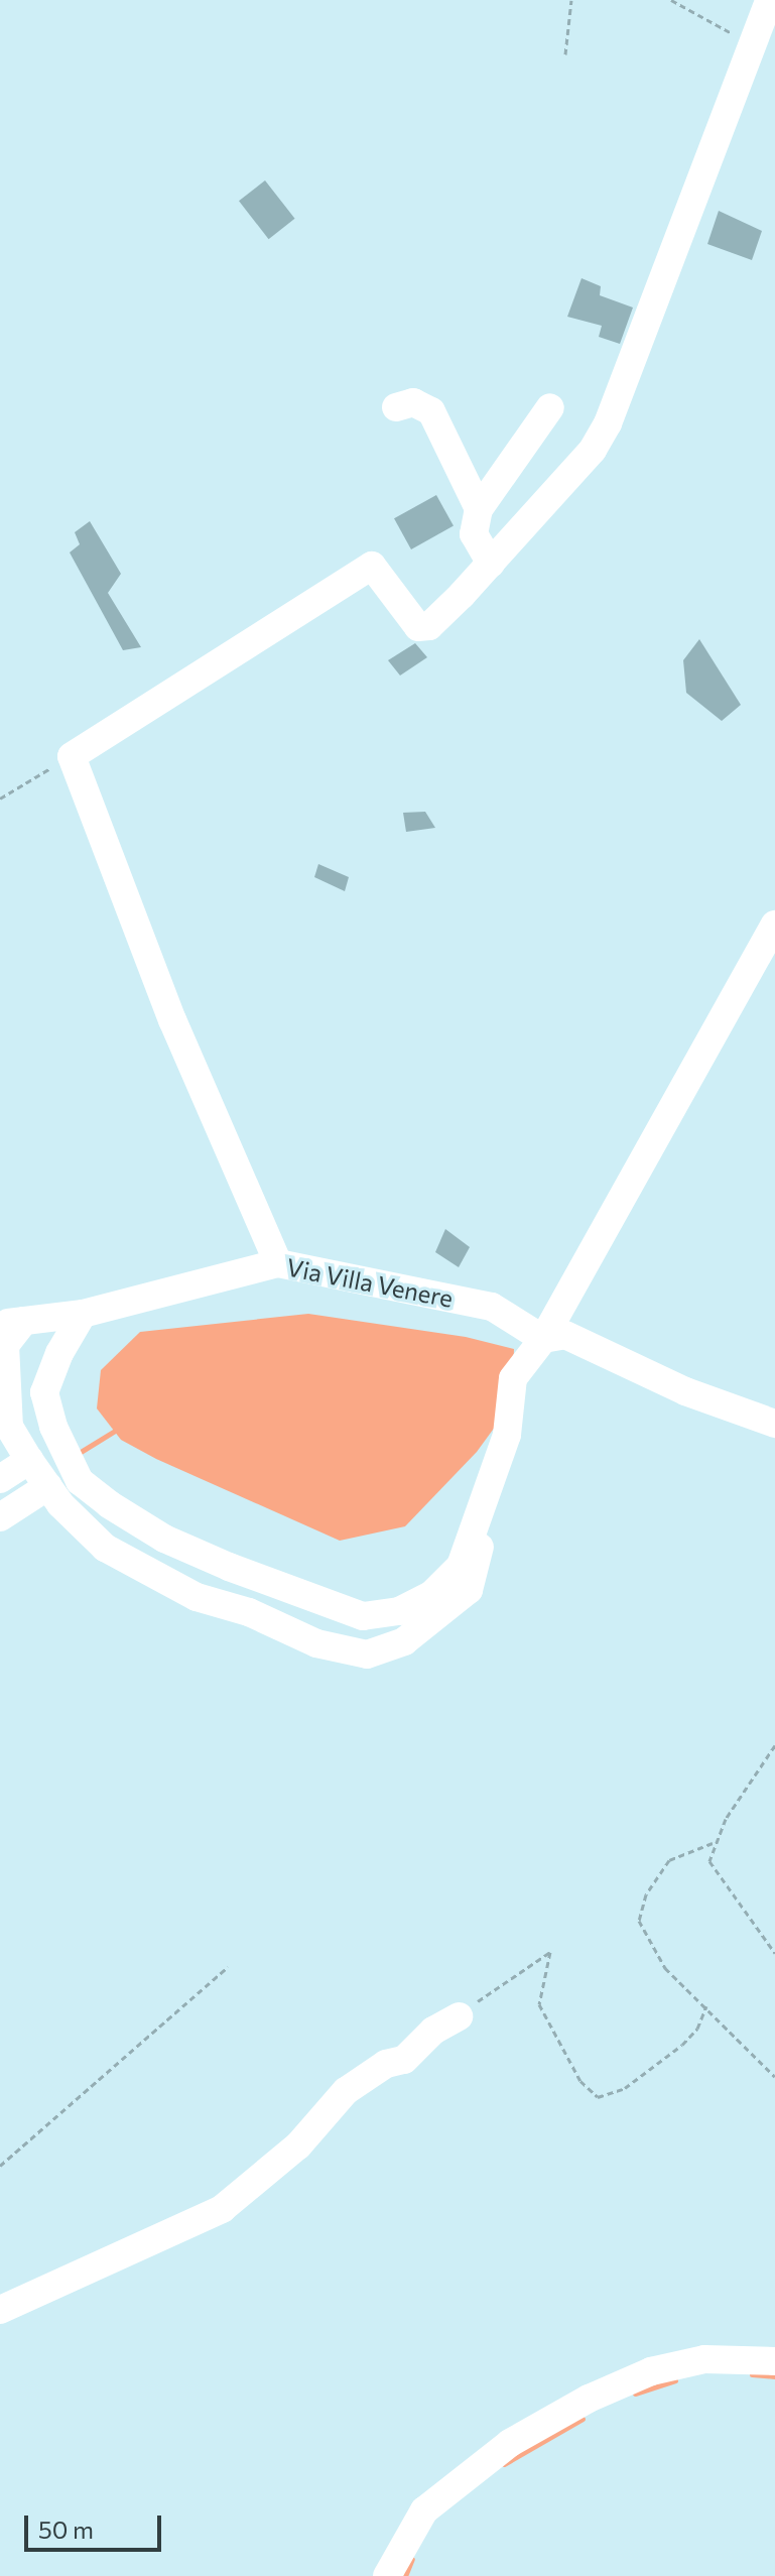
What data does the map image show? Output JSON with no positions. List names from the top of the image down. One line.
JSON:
{"streets":{"street":["Via Villa Venere"]},"scale_bar":"50 m"}
